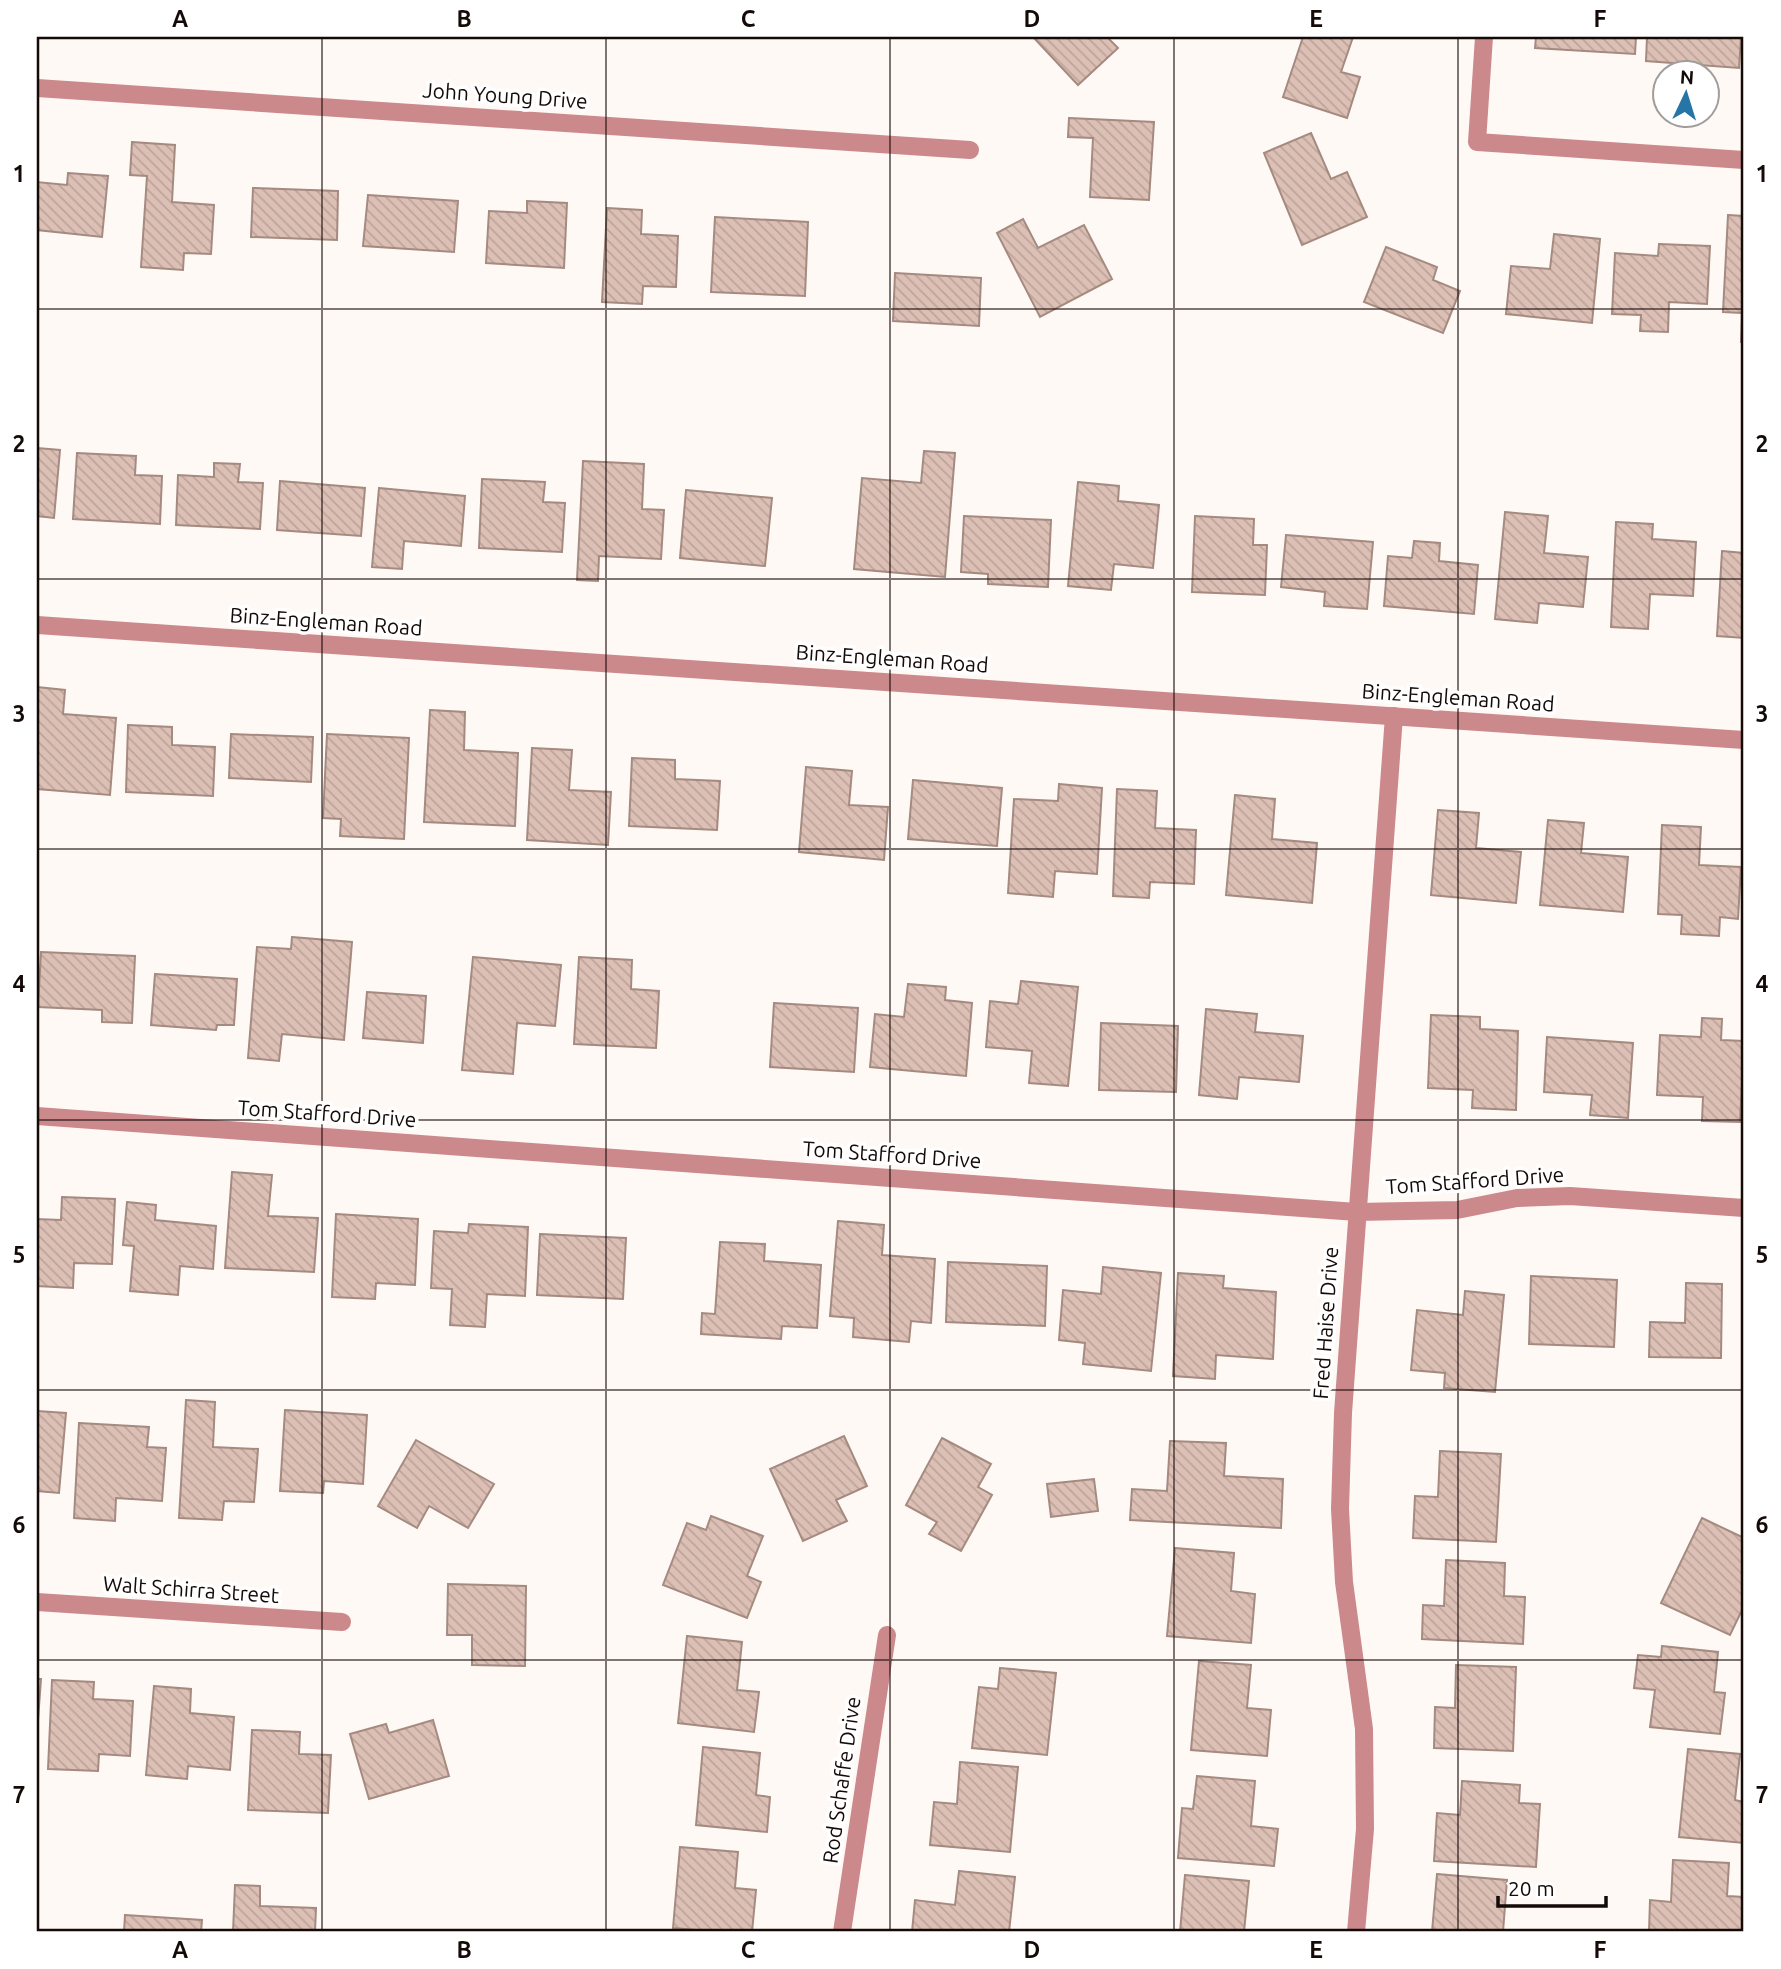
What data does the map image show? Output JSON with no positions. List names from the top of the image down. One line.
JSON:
{"streets":{"street":["John Young Drive","Binz-Engleman Road","Tom Stafford Drive","Fred Haise Drive","Walt Schirra Street","Rod Schaffe Drive"]},"crossings":[["Binz-Engleman Road","Fred Haise Drive"],["Tom Stafford Drive","Fred Haise Drive"]],"scale_bar":"20 m","north":"top","grid":{"columns":["A","B","C","D","E","F"],"rows":["1","2","3","4","5","6","7"]}}
